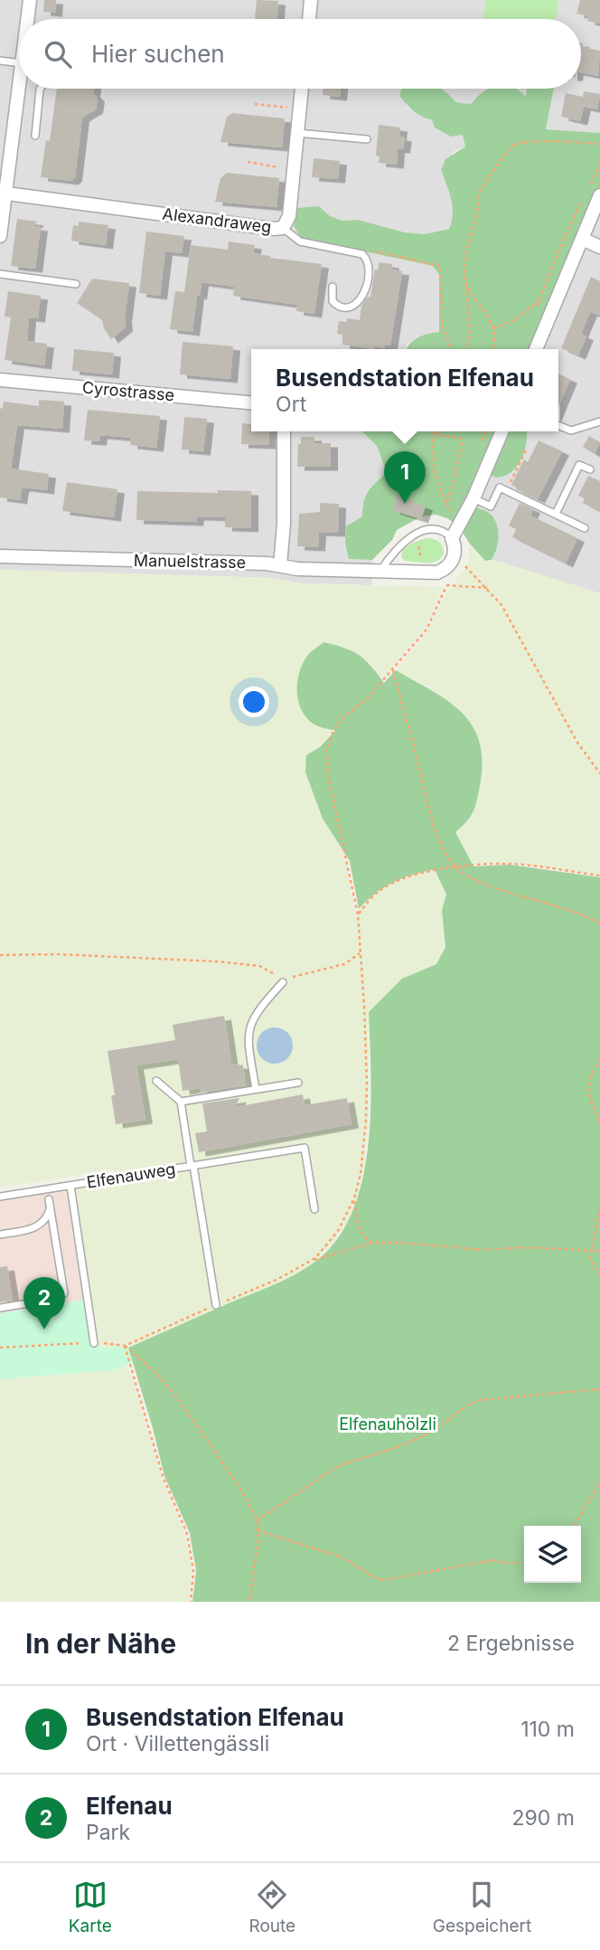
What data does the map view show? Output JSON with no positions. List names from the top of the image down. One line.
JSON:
{"streets":{"street":["Alexandraweg","Cyrostrasse","Manuelstrasse"],"lane":["Elfenauweg"]},"parks":["Elfenauhölzli"],"page":{"search":"Hier suchen","popup":["Busendstation Elfenau","Ort"],"pins":["1","2"],"heading":["In der Nähe","2 Ergebnisse"],"list":[{"mark":"1","name":"Busendstation Elfenau","note":"Ort · Villettengässli","value":"110 m"},{"mark":"2","name":"Elfenau","note":"Park","value":"290 m"}],"nav":["Karte","Route","Gespeichert"]}}
